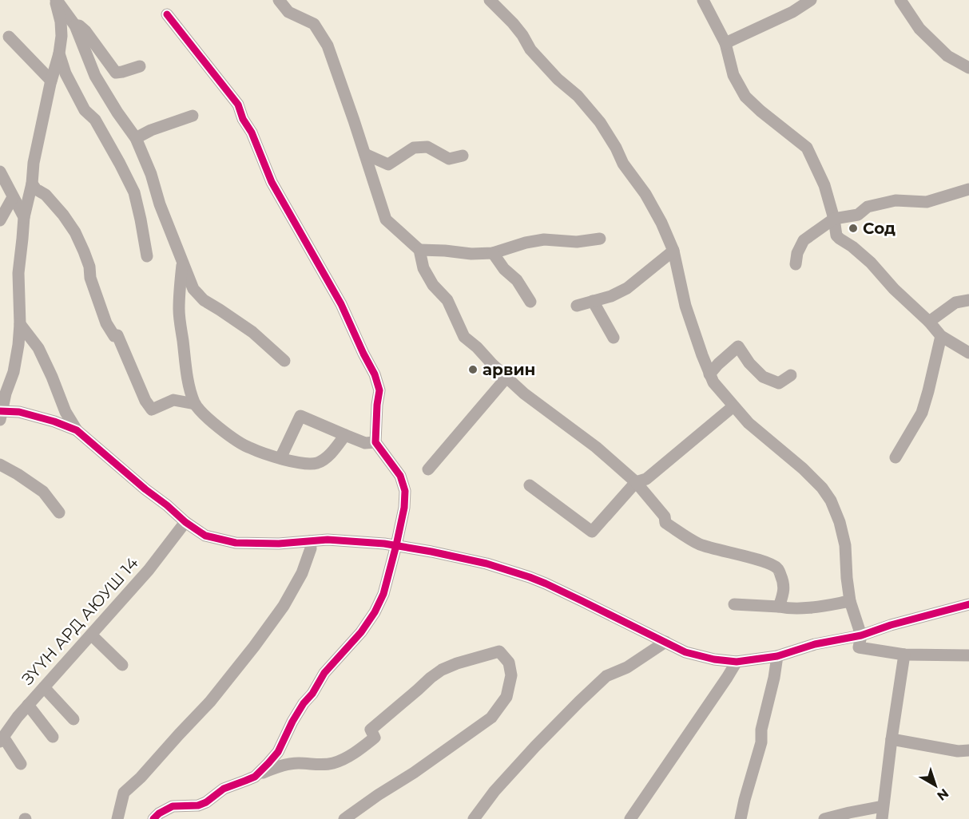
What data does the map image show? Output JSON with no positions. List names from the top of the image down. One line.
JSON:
{"streets":{"street":["ЗҮҮН АРД АЮУШ 14"]},"places":["Сод","арвин"],"north":"bottom right"}
